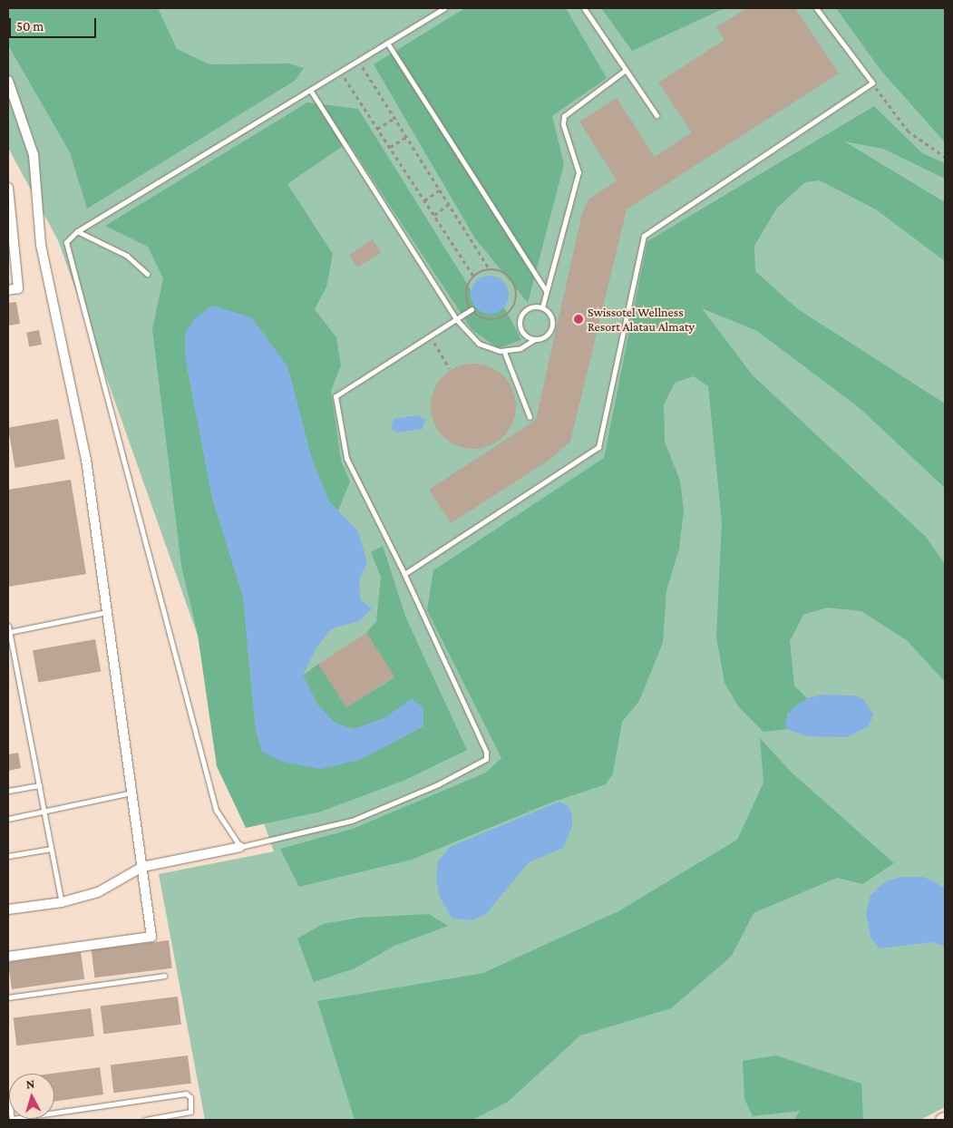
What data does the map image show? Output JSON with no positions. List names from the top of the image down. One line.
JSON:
{"places":["Swissotel Wellness Resort Alatau Almaty"],"scale_bar":"50 m","north":"top"}
